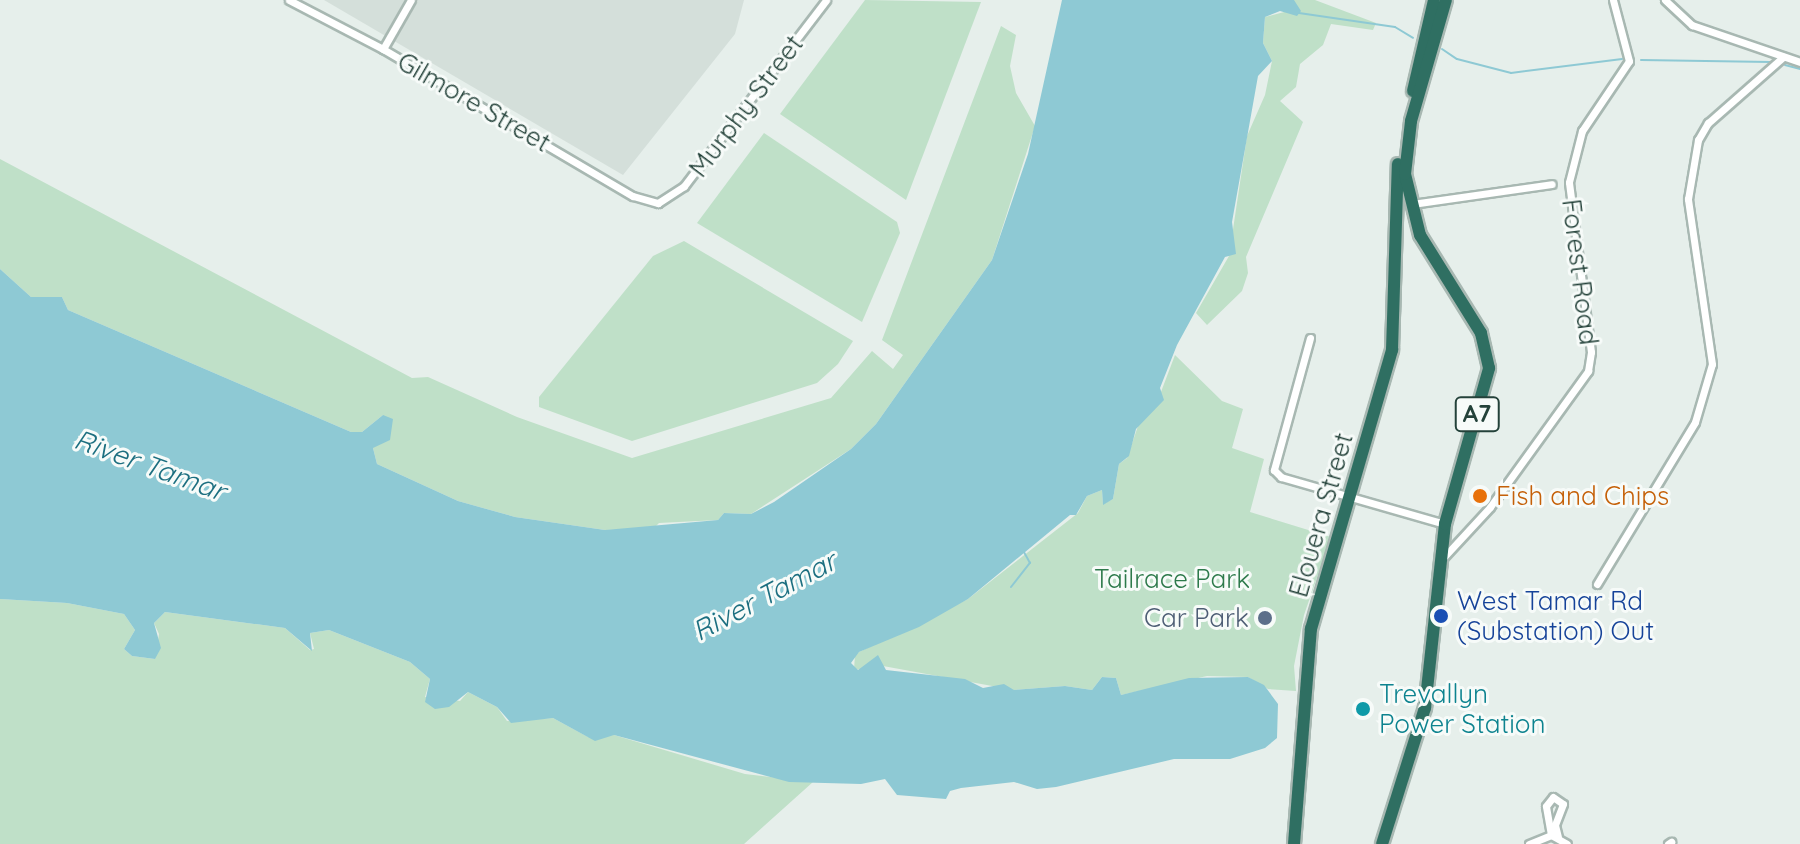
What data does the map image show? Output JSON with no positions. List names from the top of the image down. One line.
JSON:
{"streets":{"highway":["A7","Elouera Street"],"street":["Gilmore Street","Murphy Street","Forest Road"]},"crossings":[["Gilmore Street","Murphy Street"],["Forest Road","A7"],["A7","Elouera Street"]],"water":["River Tamar"],"parks":["Tailrace Park"],"places":["Fish and Chips","West Tamar Rd (Substation) Out","Car Park","Trevallyn Power Station"]}
